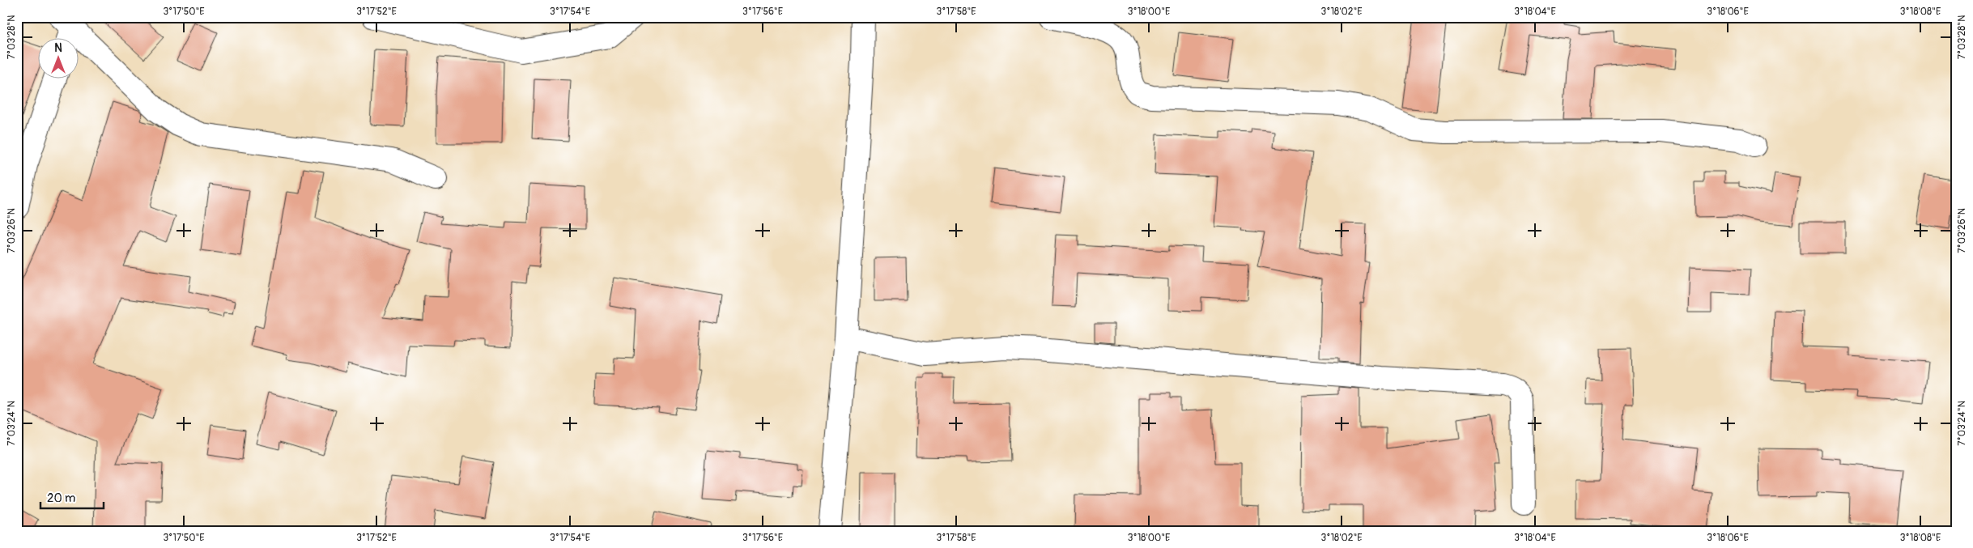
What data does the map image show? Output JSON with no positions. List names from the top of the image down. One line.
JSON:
{"scale_bar":"20 m","north":"top","coordinates":["3°17'50\"E","3°17'52\"E","3°17'54\"E","3°17'56\"E","3°17'58\"E","3°18'00\"E","3°18'02\"E","3°18'04\"E","3°18'06\"E","3°18'08\"E","7°03'28\"N","7°03'26\"N","7°03'24\"N"]}
